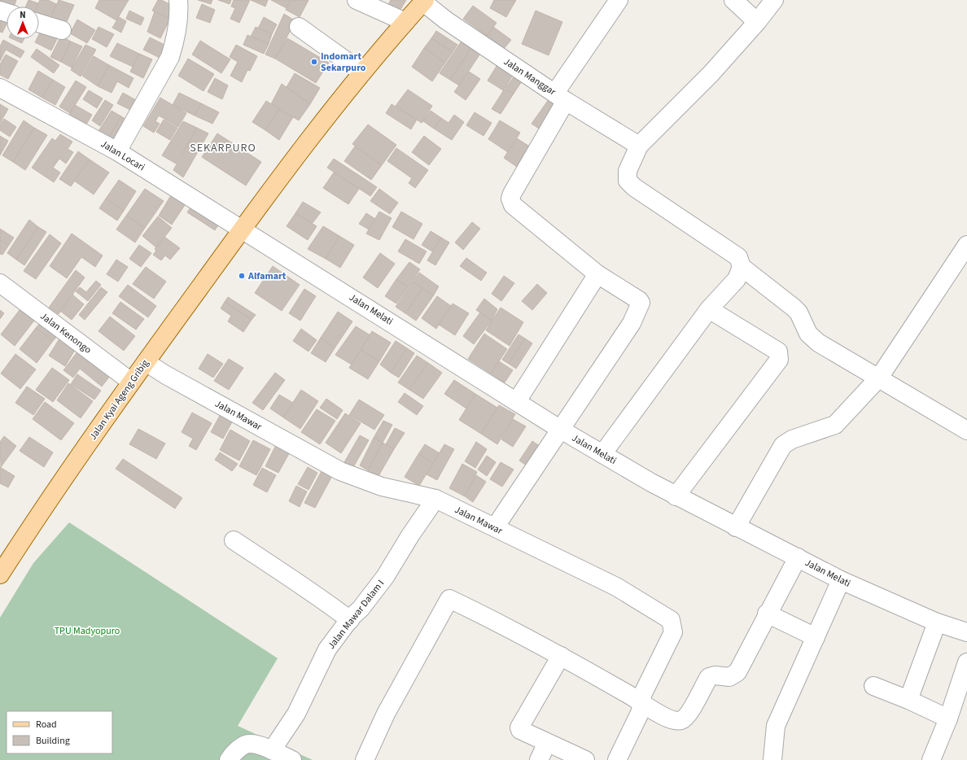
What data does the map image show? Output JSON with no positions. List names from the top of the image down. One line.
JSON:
{"streets":{"main road":["Jalan Kyai Ageng Gribig"],"street":["Jalan Manggar","Jalan Locari","Jalan Melati","Jalan Kenongo","Jalan Mawar","Jalan Mawar Dalam I"]},"crossings":[["Jalan Manggar","Jalan Kyai Ageng Gribig"],["Jalan Locari","Jalan Melati"],["Jalan Locari","Jalan Kyai Ageng Gribig"],["Jalan Melati","Jalan Kyai Ageng Gribig"],["Jalan Kenongo","Jalan Kyai Ageng Gribig"],["Jalan Kyai Ageng Gribig","Jalan Mawar"],["Jalan Mawar","Jalan Mawar Dalam I"]],"districts":["SEKARPURO"],"parks":["TPU Madyopuro"],"places":["Indomart Sekarpuro","Alfamart"],"legend":["Road","Building"],"north":"top"}
